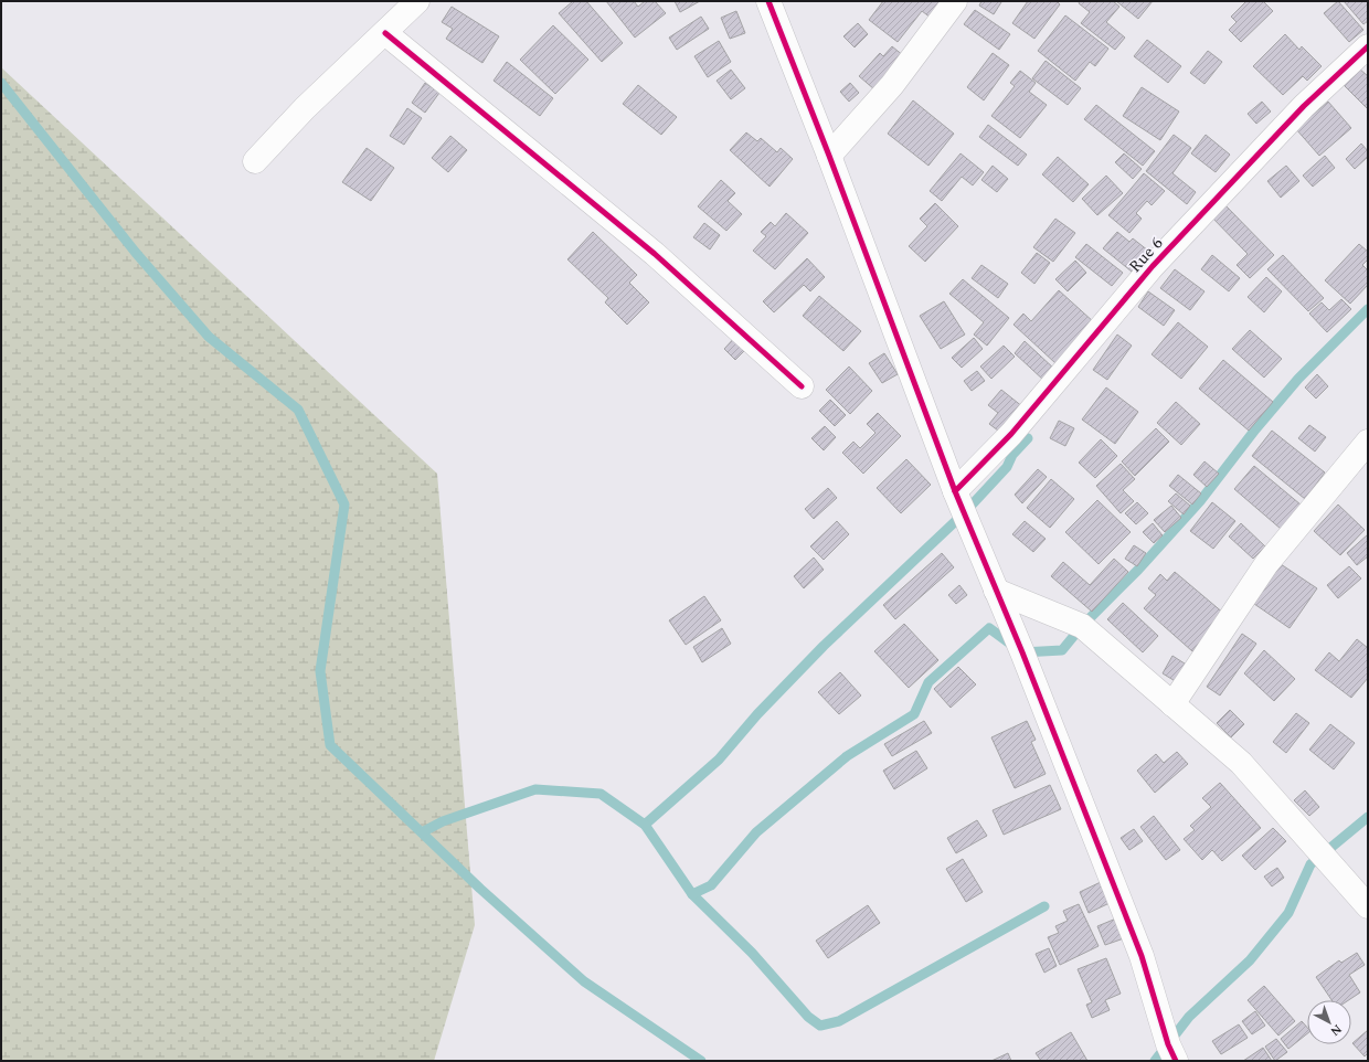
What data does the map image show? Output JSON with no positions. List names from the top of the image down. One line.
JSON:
{"streets":{"street":["Rue 6"]},"north":"bottom right"}
